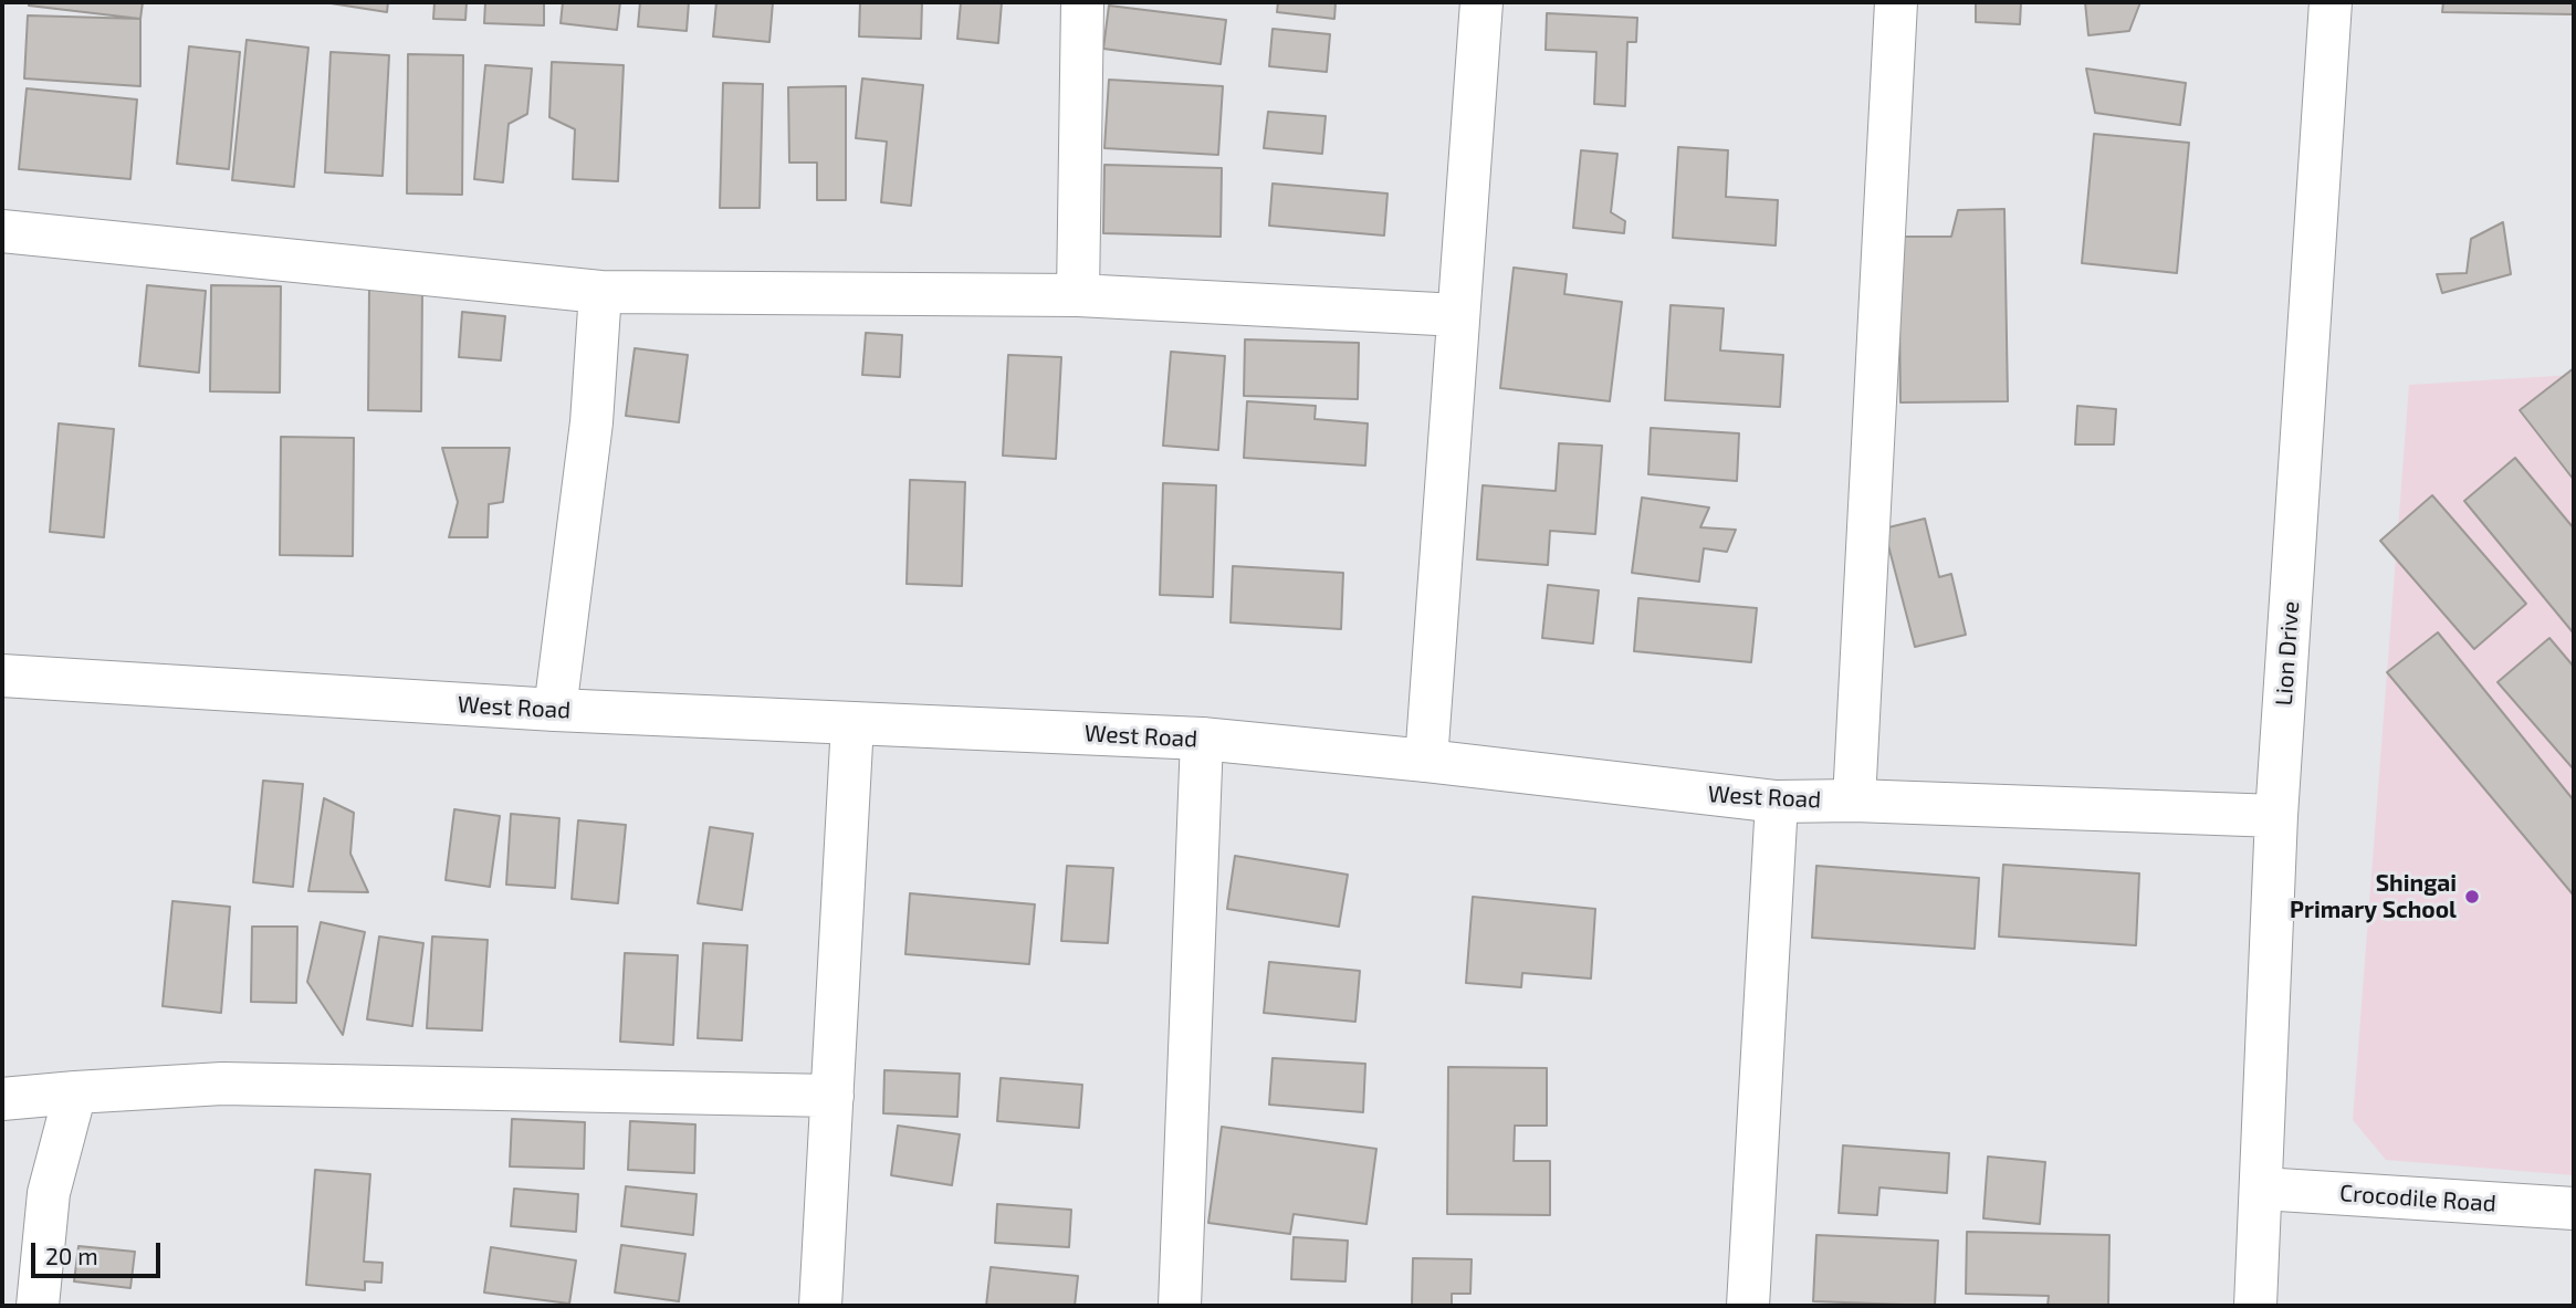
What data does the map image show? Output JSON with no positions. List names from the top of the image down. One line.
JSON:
{"streets":{"street":["Lion Drive","West Road","Crocodile Road"]},"crossings":[["Lion Drive","West Road"],["Lion Drive","Crocodile Road"]],"places":["Shingai Primary School"],"scale_bar":"20 m"}
